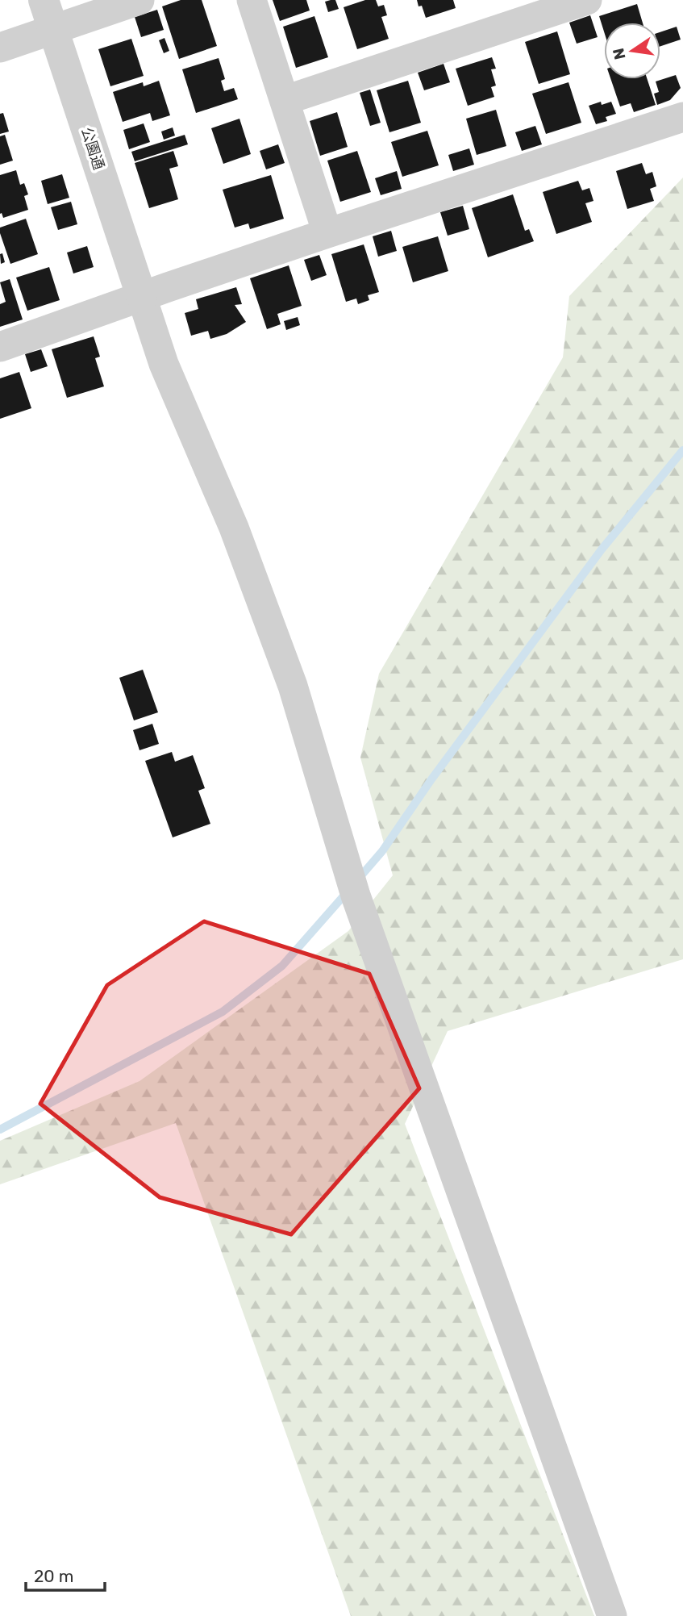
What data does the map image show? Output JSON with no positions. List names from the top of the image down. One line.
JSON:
{"streets":{"street":["公園通"]},"scale_bar":"20 m","north":"left"}
